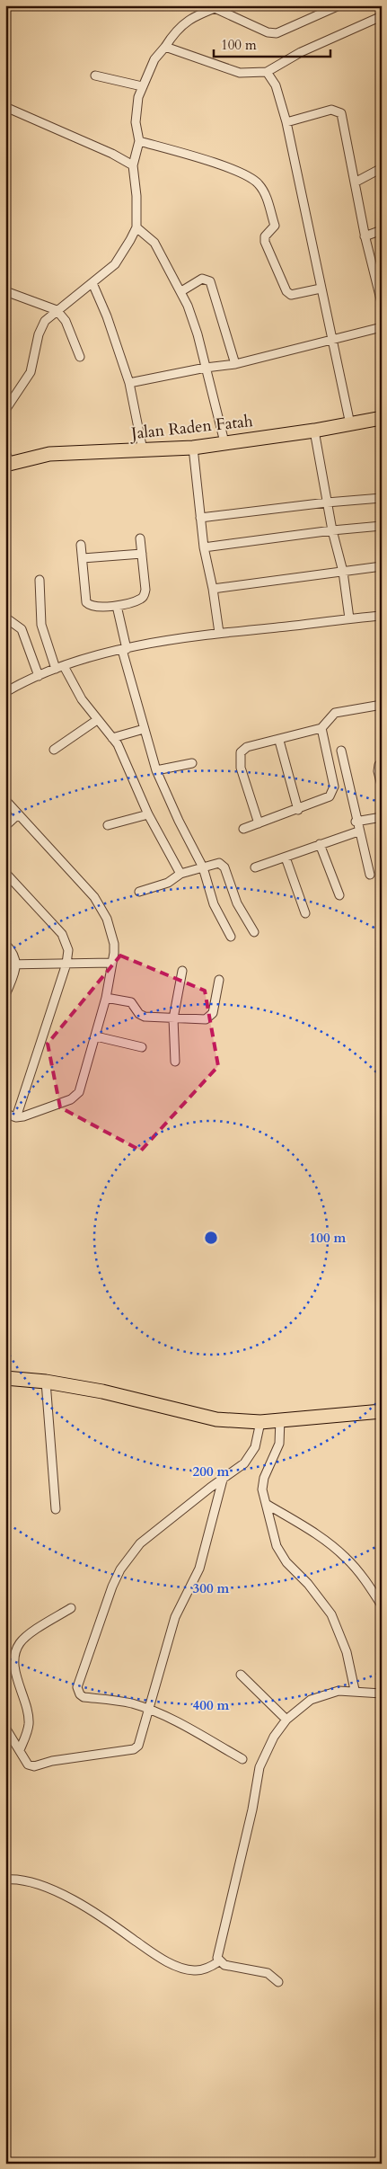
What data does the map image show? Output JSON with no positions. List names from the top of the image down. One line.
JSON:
{"streets":{"highway":["Jalan Raden Fatah"]},"scale_bar":"100 m","rings":["100 m","200 m","300 m","400 m"]}
